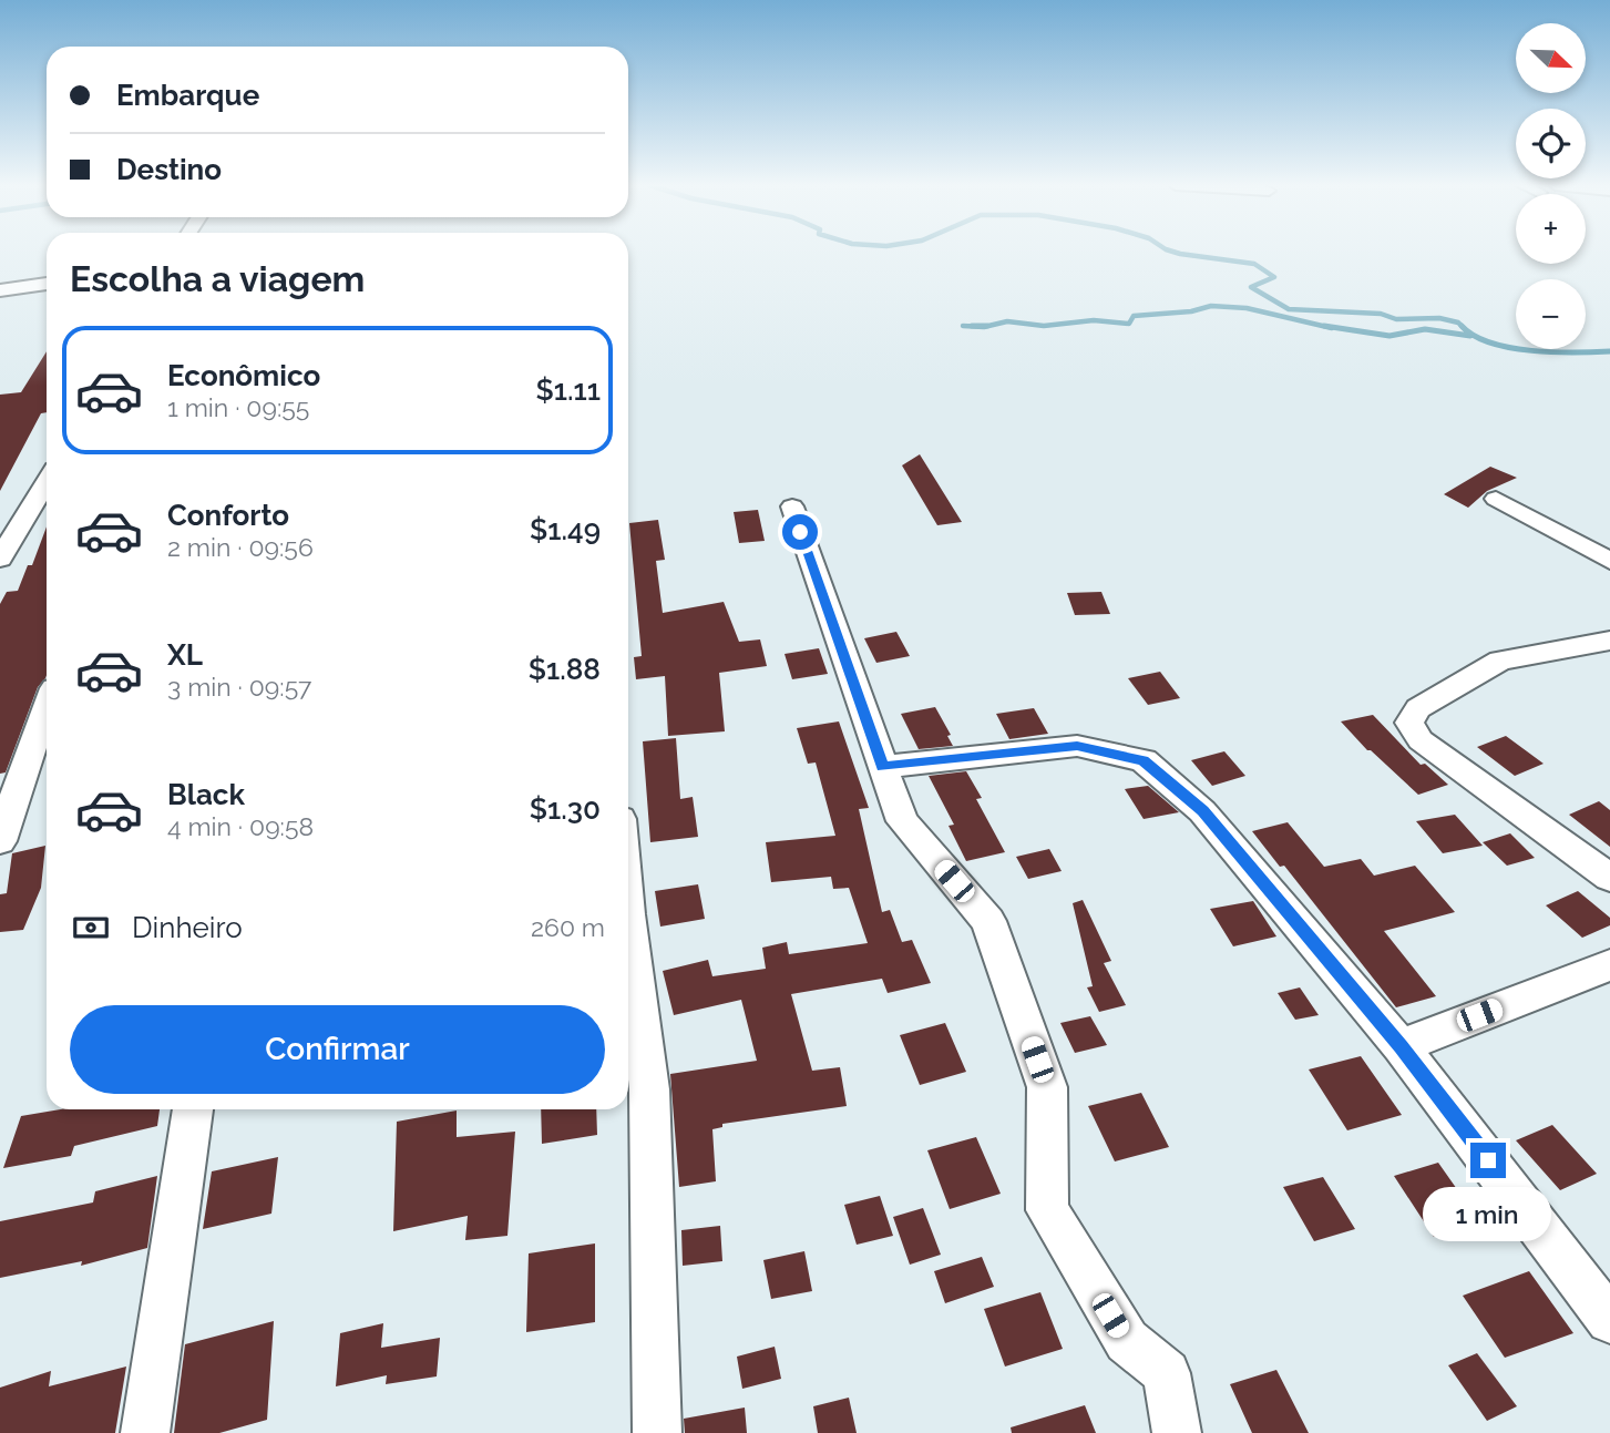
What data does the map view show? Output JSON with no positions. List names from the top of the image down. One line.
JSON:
{"north":"bottom right","page":{"map_buttons":["+","−"],"banner":["Embarque","Destino"],"heading":"Escolha a viagem","list":[{"name":"Econômico","note":"1 min · 09:55","value":"$1.11"},{"name":"Conforto","note":"2 min · 09:56","value":"$1.49"},{"name":"XL","note":"3 min · 09:57","value":"$1.88"},{"name":"Black","note":"4 min · 09:58","value":"$1.30"}],"pay":["Dinheiro","260 m"],"buttons":"Confirmar","bubble":"1 min"}}
